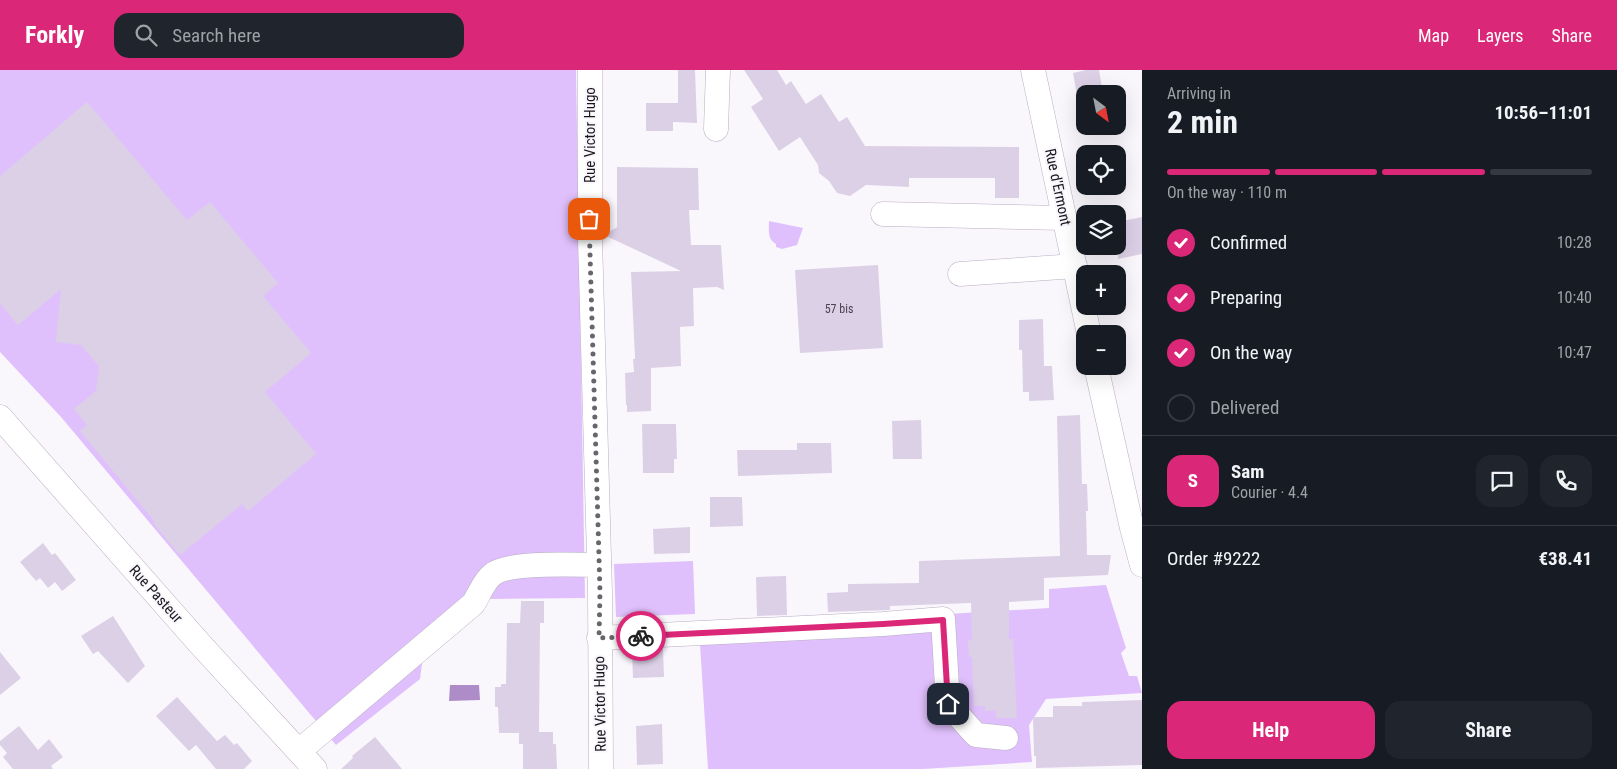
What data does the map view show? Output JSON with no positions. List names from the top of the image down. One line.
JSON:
{"streets":{"street":["Rue Victor Hugo","Rue d'Ermont","Rue Pasteur"]},"house_numbers":["57 bis"],"north":"bottom right","page":{"header":"Forkly","search":"Search here","nav":["Map","Layers","Share"],"heading":["2 min","Arriving in","10:56–11:01"],"panel":["Sam","Courier · 4.4","Order #9222","€38.41"],"map_buttons":["+","−"],"bar":"On the way · 110 m","list":[["Confirmed","10:28"],["Preparing","10:40"],["On the way","10:47"],"Delivered"],"round":"S","buttons":["Help","Share"]}}
